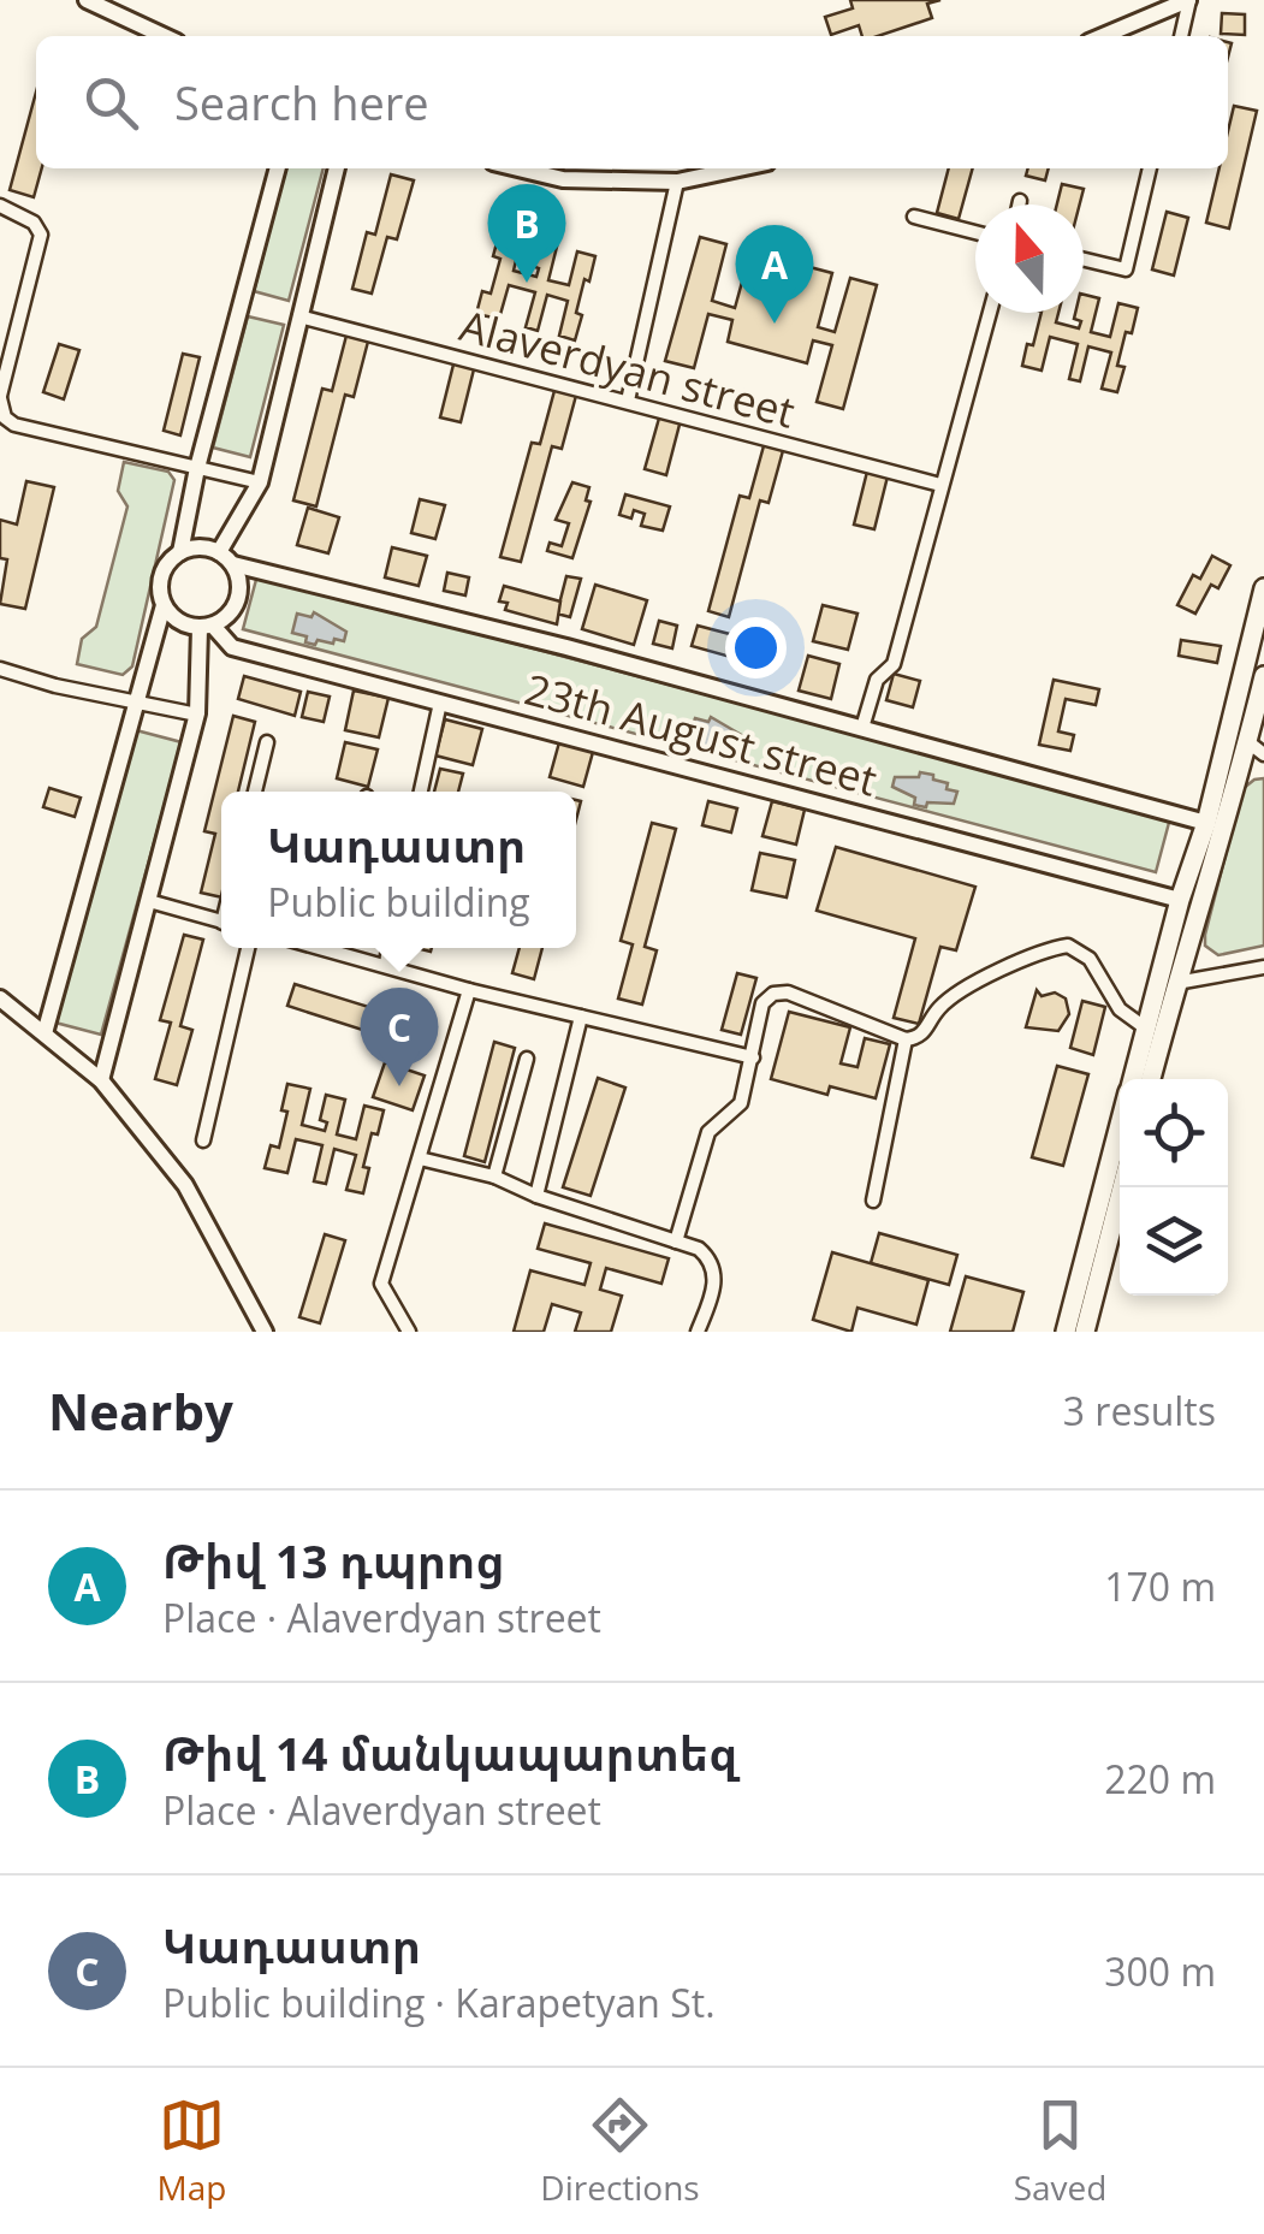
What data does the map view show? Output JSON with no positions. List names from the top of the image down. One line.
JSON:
{"streets":{"street":["Alaverdyan street","23th August street"]},"north":"top","page":{"search":"Search here","pins":["B","A","C"],"popup":["Կադաստր","Public building"],"heading":["Nearby","3 results"],"list":[{"mark":"A","name":"Թիվ 13 դպրոց","note":"Place · Alaverdyan street","value":"170 m"},{"mark":"B","name":"Թիվ 14 մանկապարտեզ","note":"Place · Alaverdyan street","value":"220 m"},{"mark":"C","name":"Կադաստր","note":"Public building · Karapetyan St.","value":"300 m"}],"nav":["Map","Directions","Saved"]}}
